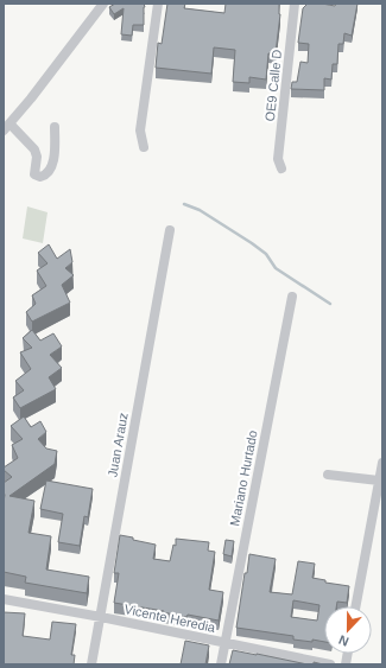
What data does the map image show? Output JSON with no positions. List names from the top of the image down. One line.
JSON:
{"streets":{"street":["OE9 Calle D","Juan Arauz","Mariano Hurtado","Vicente Heredia"]},"crossings":[["Juan Arauz","Vicente Heredia"],["Mariano Hurtado","Vicente Heredia"]],"north":"bottom"}
